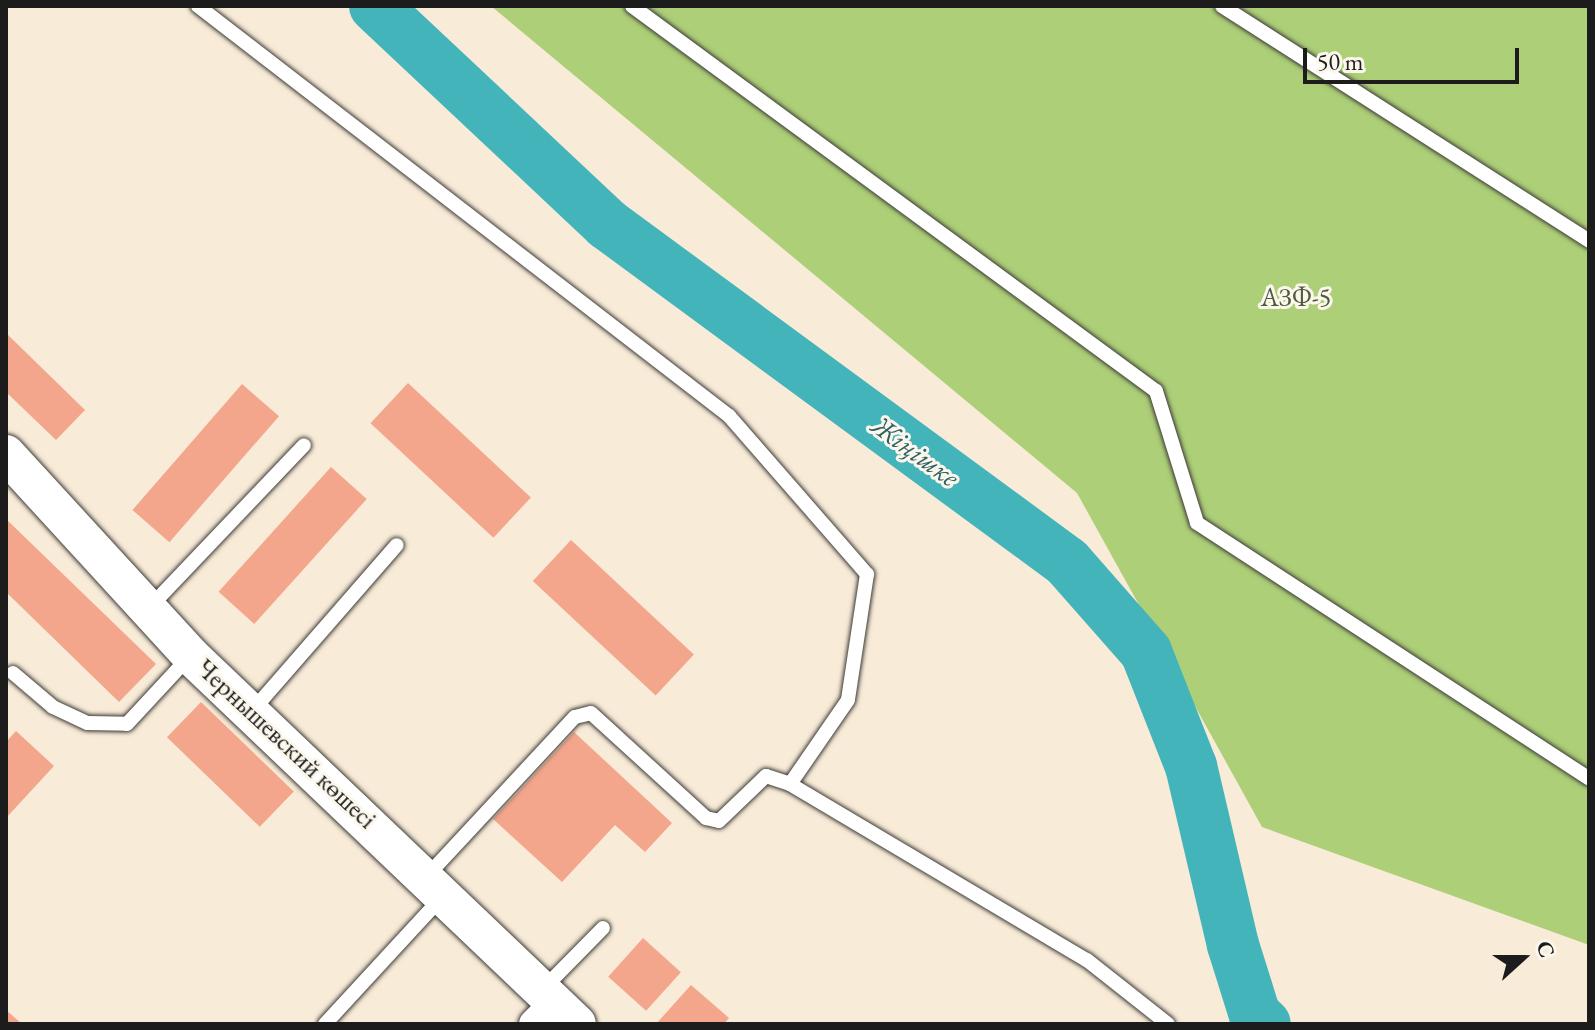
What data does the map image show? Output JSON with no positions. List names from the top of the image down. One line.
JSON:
{"streets":{"street":["Чернышевский көшесі"]},"water":["Жіңішке"],"parks":["АЗФ-5"],"scale_bar":"50 m","north":"right"}
